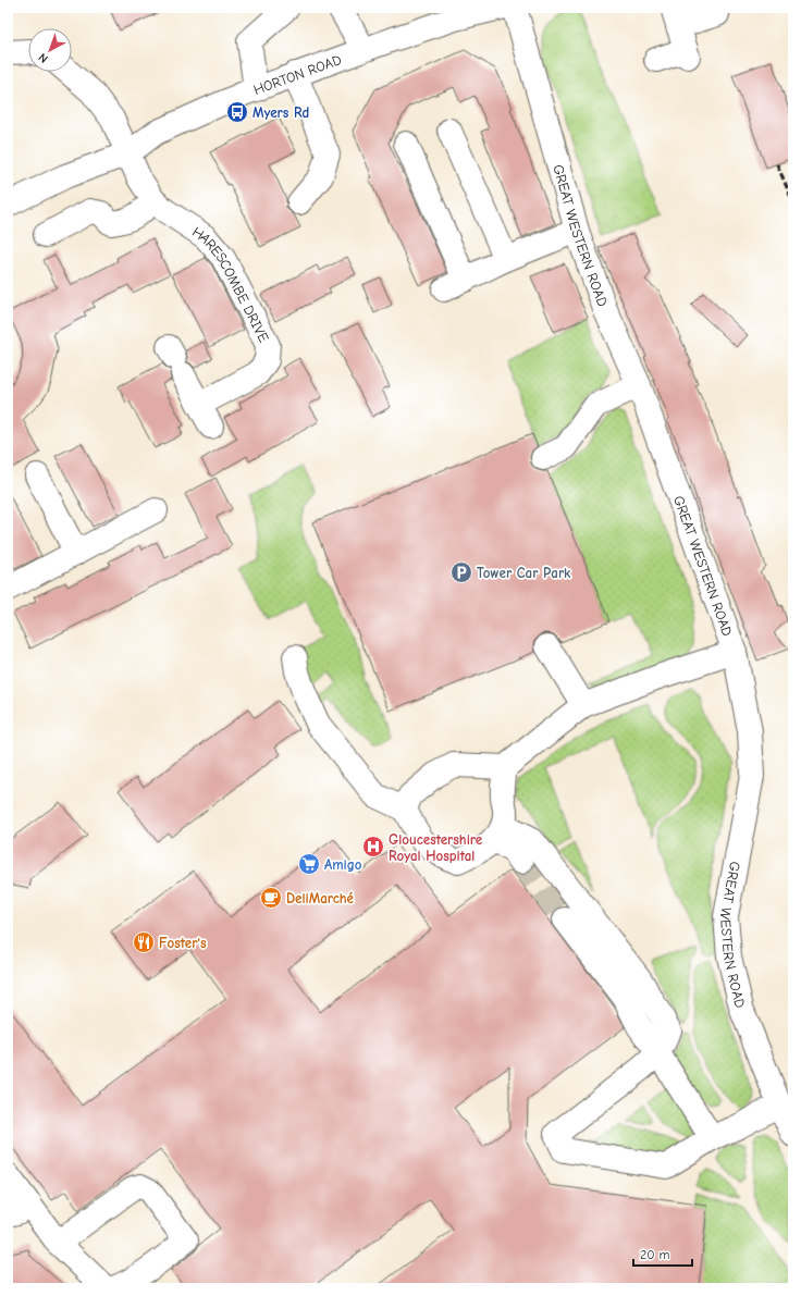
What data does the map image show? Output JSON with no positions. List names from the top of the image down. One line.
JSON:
{"streets":{"street":["HORTON ROAD","GREAT WESTERN ROAD","HARESCOMBE DRIVE"]},"crossings":[["HORTON ROAD","HARESCOMBE DRIVE"]],"places":{"bus stop":["Myers Rd"],"parking":["Tower Car Park"],"hospital":["Gloucestershire Royal Hospital"],"supermarket":["Amigo"],"cafe":["DeliMarché"],"restaurant":["Foster's"]},"scale_bar":"20 m","north":"bottom left"}
